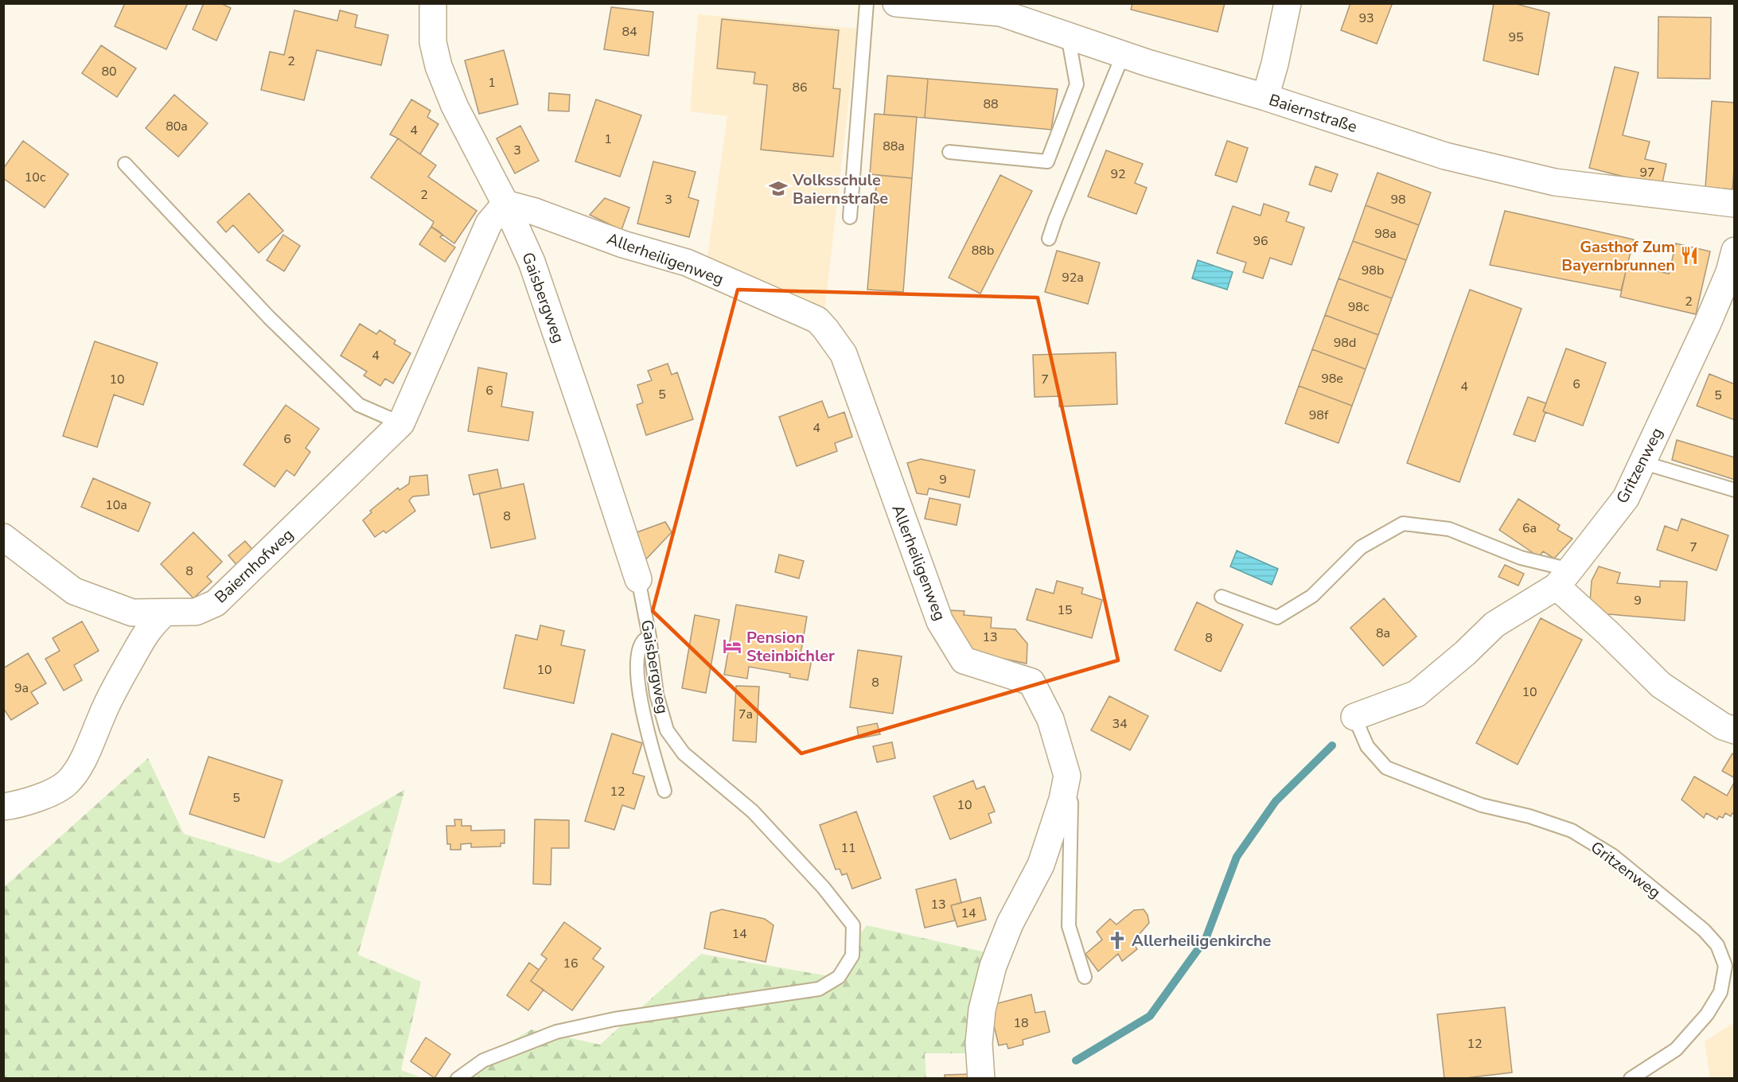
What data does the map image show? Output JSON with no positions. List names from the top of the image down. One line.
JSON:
{"streets":{"street":["Baiernstraße","Allerheiligenweg","Gaisbergweg","Gritzenweg","Baiernhofweg"]},"crossings":[["Allerheiligenweg","Gaisbergweg"],["Allerheiligenweg","Baiernhofweg"],["Gaisbergweg","Baiernhofweg"]],"places":{"school or university":["Volksschule Baiernstraße"],"restaurant":["Gasthof Zum Bayernbrunnen"],"hotel":["Pension Steinbichler"],"church":["Allerheiligenkirche"]},"house_numbers":["93","84","95","2","80","1","86","88","80a","4","1","88a","3","97","92","10c","2","3","98","98a","96","88b","98b","92a","2","98c","98d","4","98e","10","7","6","4","6","5","5","98f","4","6","9","10a","8","6a","7","8","9","15","8a","13","8","10","8","9a","10","7a","34","12","5","10","11","13","14","14","16","18","12"]}
